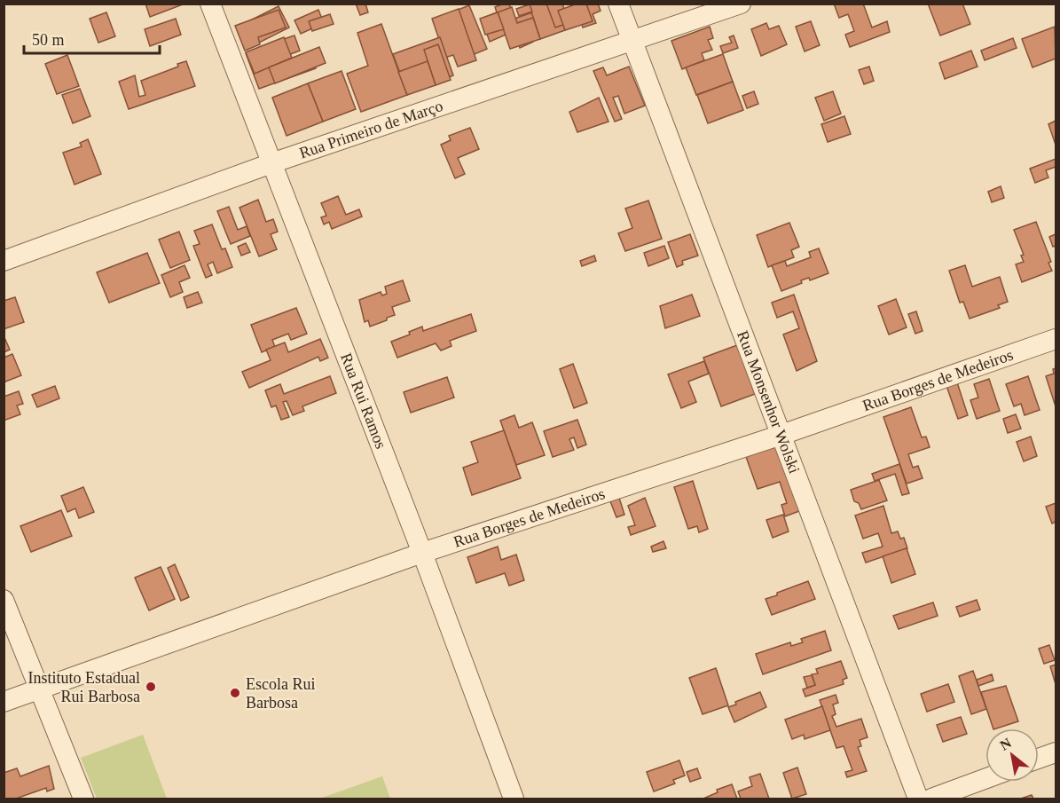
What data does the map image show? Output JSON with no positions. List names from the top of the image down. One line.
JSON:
{"streets":{"street":["Rua Primeiro de Março","Rua Borges de Medeiros","Rua Rui Ramos","Rua Monsenhor Wolski"]},"crossings":[["Rua Primeiro de Março","Rua Rui Ramos"],["Rua Primeiro de Março","Rua Monsenhor Wolski"],["Rua Borges de Medeiros","Rua Rui Ramos"],["Rua Borges de Medeiros","Rua Monsenhor Wolski"]],"places":["Instituto Estadual Rui Barbosa","Escola Rui Barbosa"],"scale_bar":"50 m","north":"top left"}
